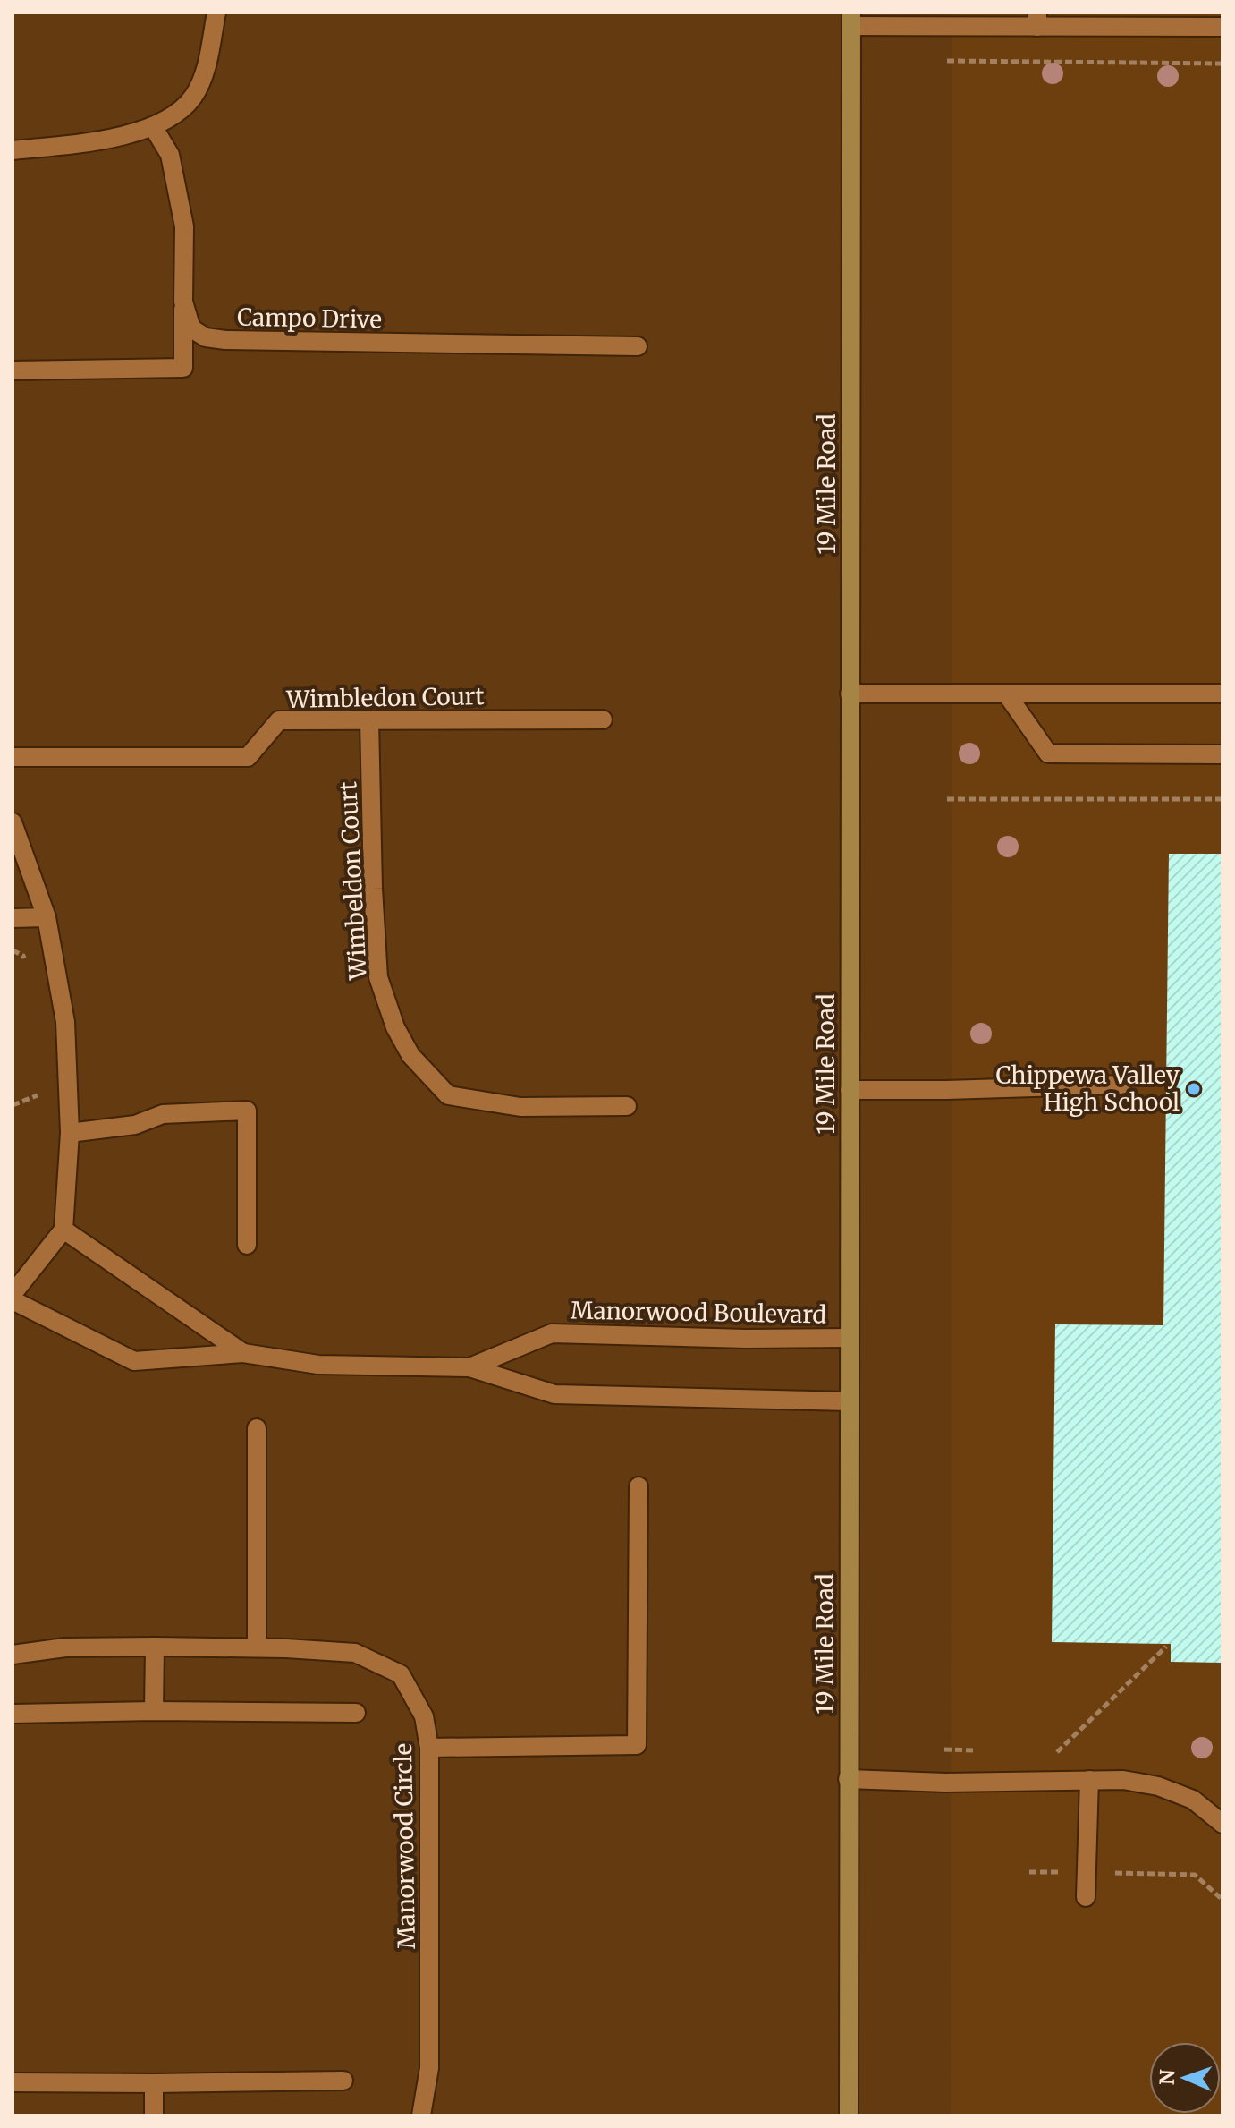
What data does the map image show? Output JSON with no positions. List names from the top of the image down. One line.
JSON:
{"streets":{"street":["Campo Drive","19 Mile Road","Wimbledon Court","Wimbeldon Court","Manorwood Boulevard","Manorwood Circle"]},"crossings":[["19 Mile Road","Manorwood Boulevard"],["Wimbledon Court","Wimbeldon Court"]],"places":["Chippewa Valley High School"],"north":"left"}
